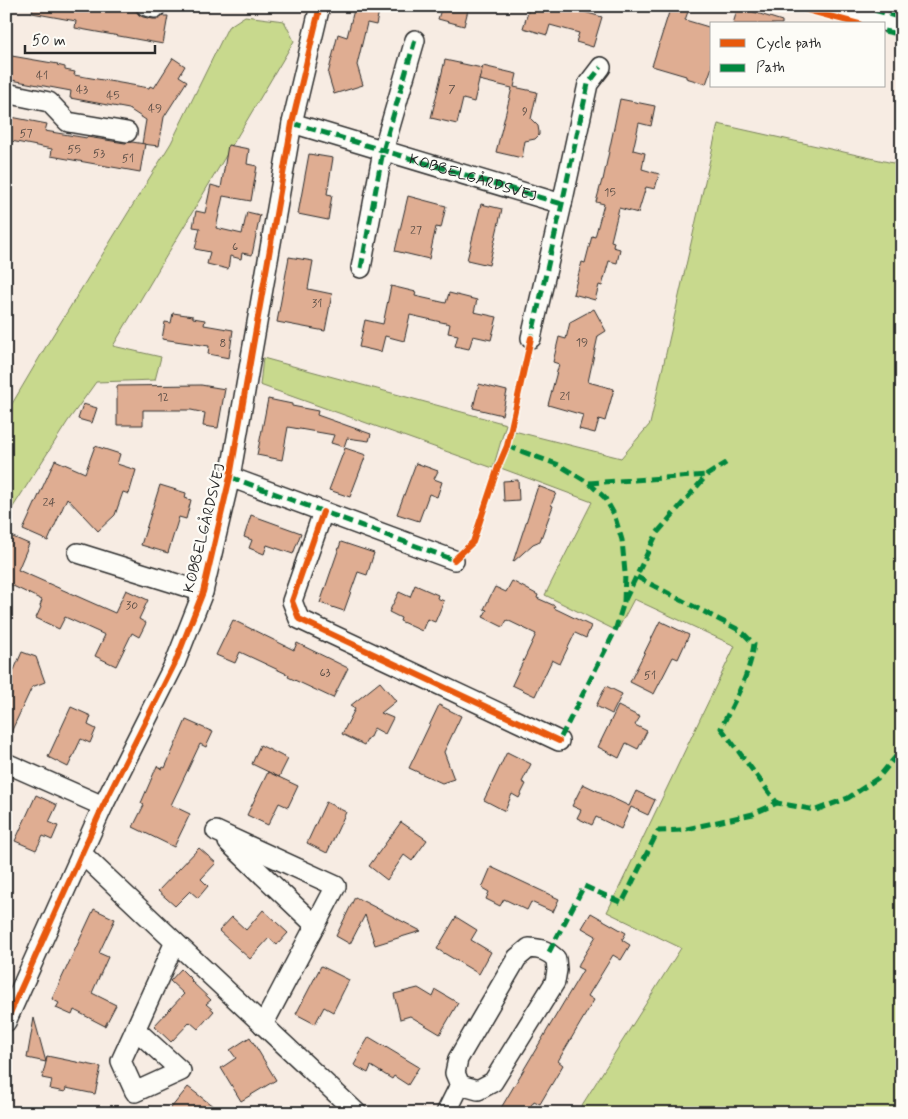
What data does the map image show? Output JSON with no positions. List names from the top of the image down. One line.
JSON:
{"streets":{"street":["KOBBELGÅRDSVEJ"]},"house_numbers":["41","43","7","45","49","9","57","55","53","51","15","27","6","31","19","8","21","12","24","30","63","51"],"legend":["Cycle path","Path"],"scale_bar":"50 m"}
